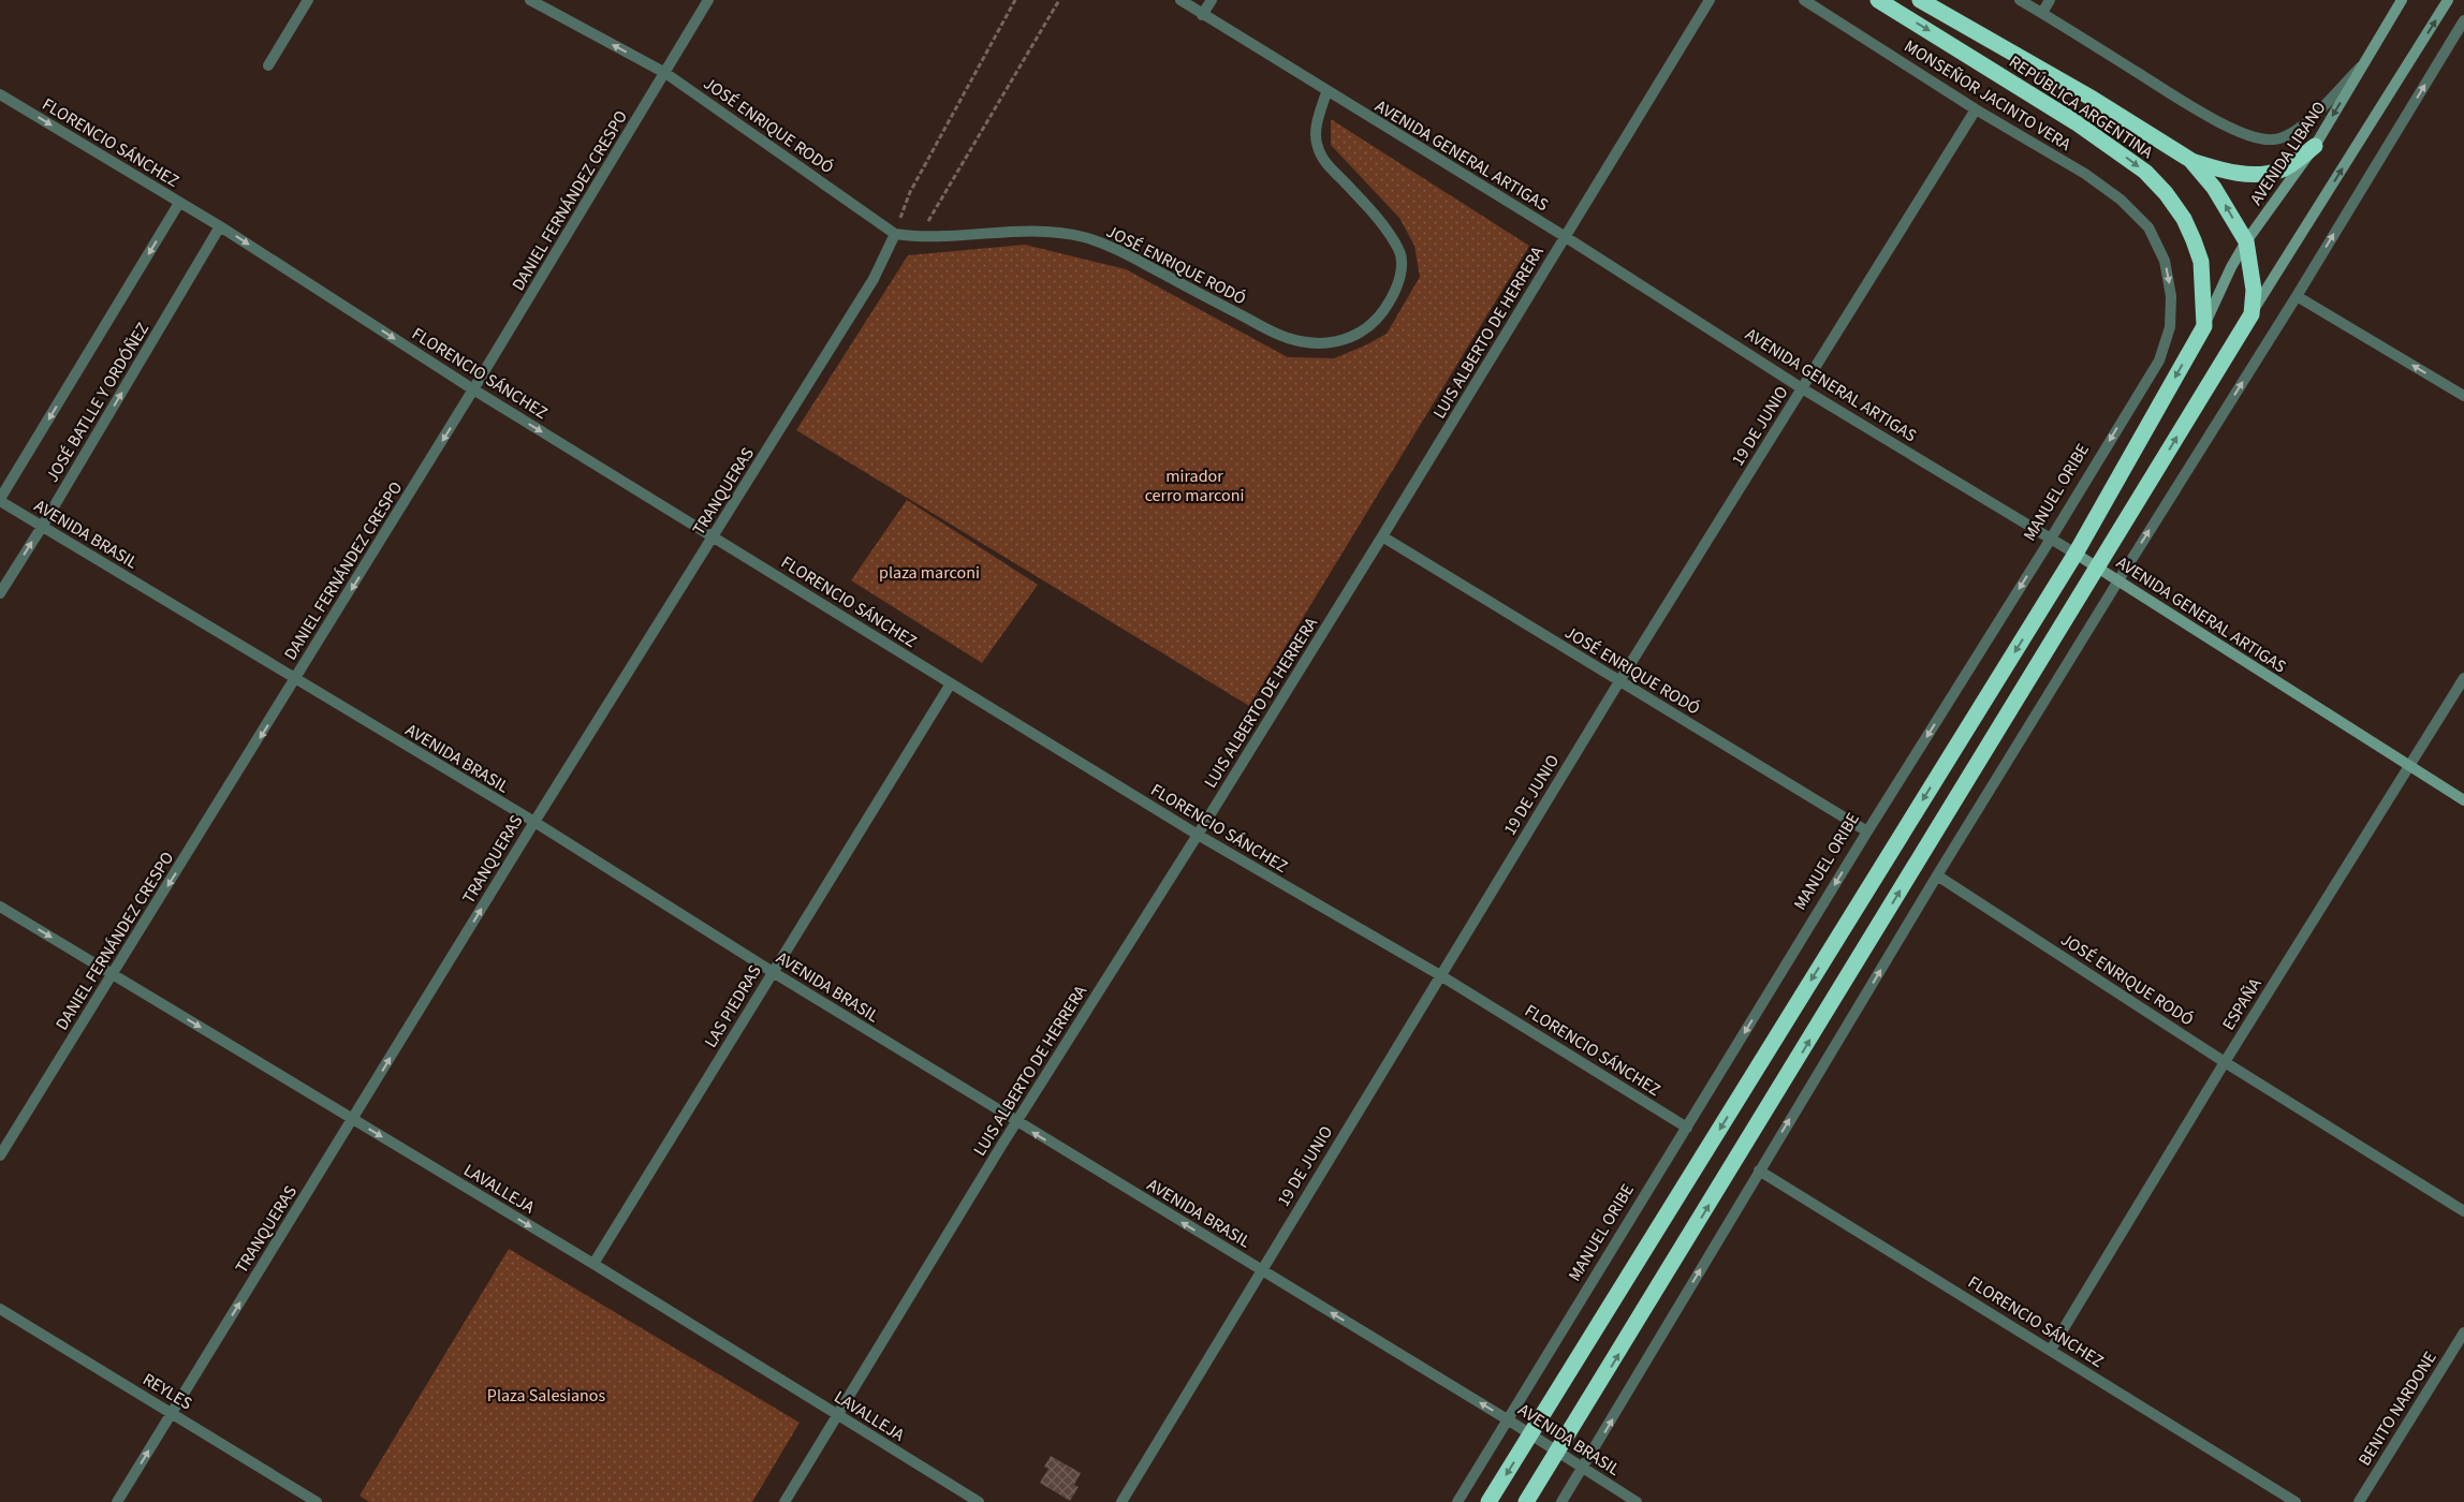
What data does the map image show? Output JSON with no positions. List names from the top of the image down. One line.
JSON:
{"streets":{"highway":["REPÚBLICA ARGENTINA"],"main road":["AVENIDA LIBANO","AVENIDA GENERAL ARTIGAS"],"street":["MONSEÑOR JACINTO VERA","JOSÉ ENRIQUE RODÓ","FLORENCIO SÁNCHEZ","DANIEL FERNÁNDEZ CRESPO","LUIS ALBERTO DE HERRERA","JOSÉ BATLLE Y ORDÓÑEZ","19 DE JUNIO","TRANQUERAS","MANUEL ORIBE","AVENIDA BRASIL","ESPAÑA","LAS PIEDRAS","LAVALLEJA","REYLES","BENITO NARDONE"]},"crossings":[["MONSEÑOR JACINTO VERA","19 DE JUNIO"],["MONSEÑOR JACINTO VERA","MANUEL ORIBE"],["REPÚBLICA ARGENTINA","AVENIDA LIBANO"],["JOSÉ ENRIQUE RODÓ","AVENIDA GENERAL ARTIGAS"],["JOSÉ ENRIQUE RODÓ","DANIEL FERNÁNDEZ CRESPO"],["JOSÉ ENRIQUE RODÓ","LUIS ALBERTO DE HERRERA"],["JOSÉ ENRIQUE RODÓ","19 DE JUNIO"],["JOSÉ ENRIQUE RODÓ","TRANQUERAS"],["JOSÉ ENRIQUE RODÓ","MANUEL ORIBE"],["JOSÉ ENRIQUE RODÓ","ESPAÑA"],["FLORENCIO SÁNCHEZ","DANIEL FERNÁNDEZ CRESPO"],["FLORENCIO SÁNCHEZ","LUIS ALBERTO DE HERRERA"],["FLORENCIO SÁNCHEZ","JOSÉ BATLLE Y ORDÓÑEZ"],["FLORENCIO SÁNCHEZ","19 DE JUNIO"],["FLORENCIO SÁNCHEZ","TRANQUERAS"],["FLORENCIO SÁNCHEZ","MANUEL ORIBE"],["FLORENCIO SÁNCHEZ","ESPAÑA"],["FLORENCIO SÁNCHEZ","LAS PIEDRAS"],["AVENIDA GENERAL ARTIGAS","LUIS ALBERTO DE HERRERA"],["AVENIDA GENERAL ARTIGAS","19 DE JUNIO"],["AVENIDA GENERAL ARTIGAS","MANUEL ORIBE"],["AVENIDA GENERAL ARTIGAS","ESPAÑA"],["DANIEL FERNÁNDEZ CRESPO","AVENIDA BRASIL"],["DANIEL FERNÁNDEZ CRESPO","LAVALLEJA"],["LUIS ALBERTO DE HERRERA","AVENIDA BRASIL"],["LUIS ALBERTO DE HERRERA","LAVALLEJA"],["JOSÉ BATLLE Y ORDÓÑEZ","AVENIDA BRASIL"],["19 DE JUNIO","AVENIDA BRASIL"],["TRANQUERAS","AVENIDA BRASIL"],["TRANQUERAS","LAVALLEJA"],["TRANQUERAS","REYLES"],["MANUEL ORIBE","AVENIDA BRASIL"],["AVENIDA BRASIL","LAS PIEDRAS"],["LAS PIEDRAS","LAVALLEJA"]],"one_way":["DANIEL FERNÁNDEZ CRESPO","TRANQUERAS","LAVALLEJA"],"parks":["mirador cerro marconi","plaza marconi","Plaza Salesianos"]}
